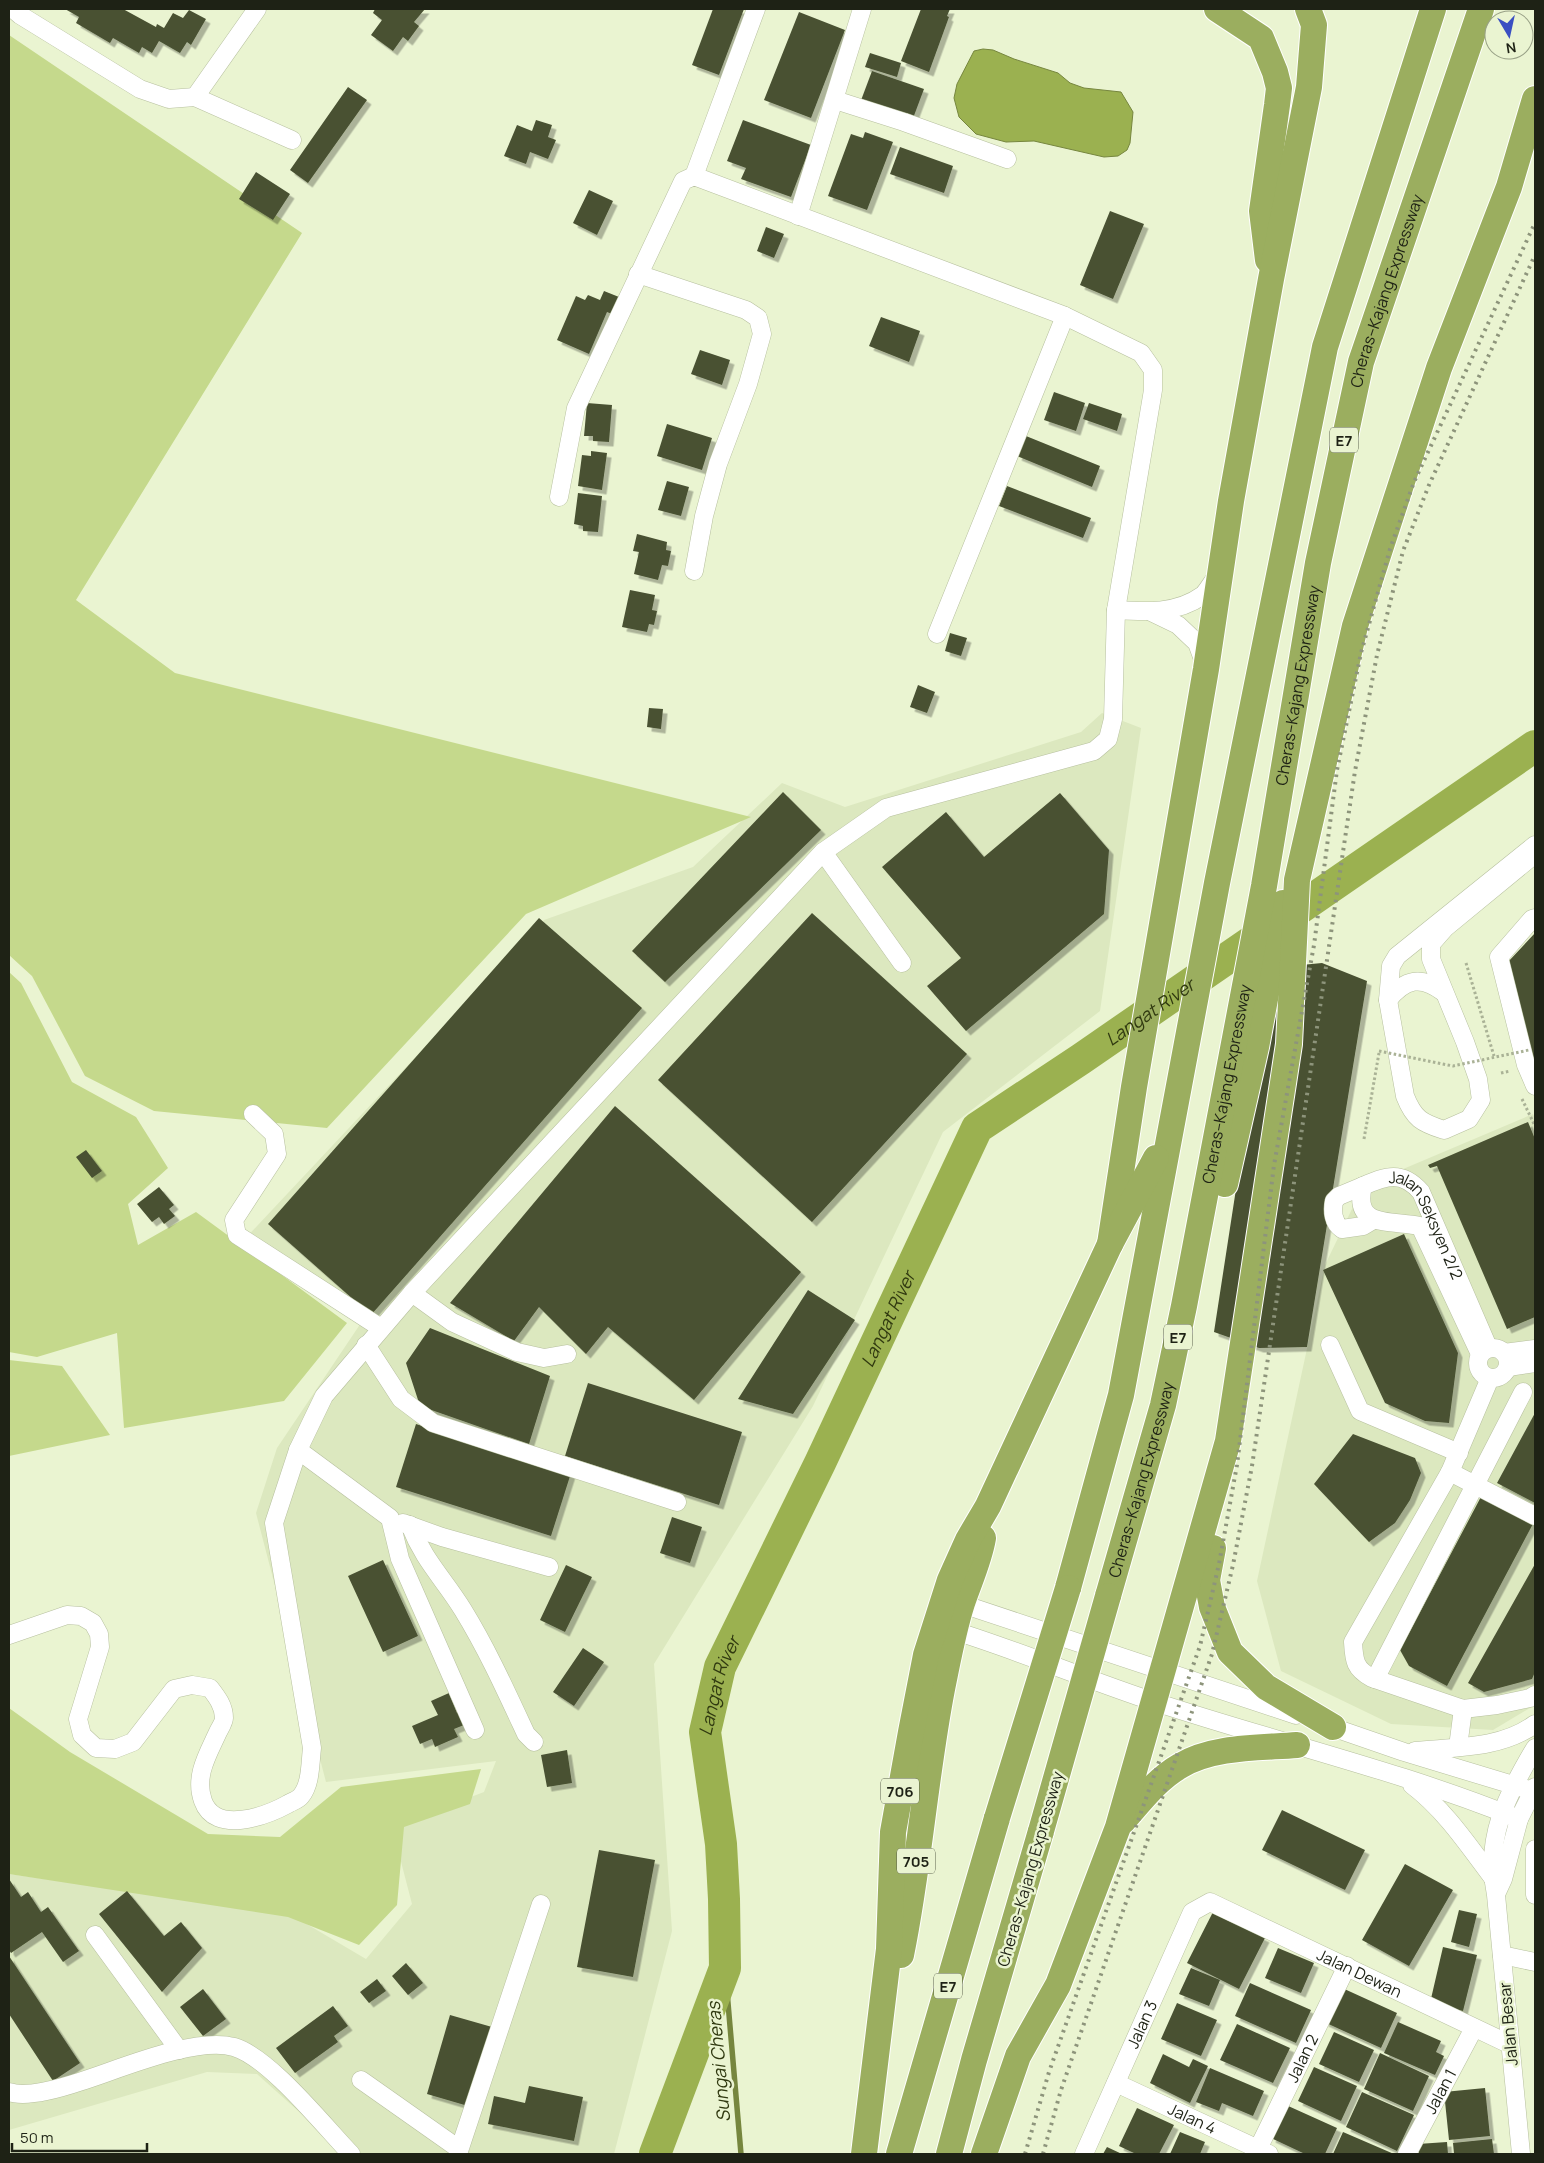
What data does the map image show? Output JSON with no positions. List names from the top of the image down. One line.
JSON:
{"streets":{"highway":["Cheras–Kajang Expressway","E7","706","705"],"street":["Jalan Seksyen 2/2","Jalan Dewan","Jalan 3","Jalan Besar","Jalan 2","Jalan 1","Jalan 4"]},"crossings":[["706","705"],["Jalan Dewan","Jalan 3"],["Jalan Dewan","Jalan Besar"],["Jalan Dewan","Jalan 2"],["Jalan Dewan","Jalan 1"],["Jalan 3","Jalan 4"],["Jalan 2","Jalan 4"]],"water":["Langat River","Sungai Cheras"],"scale_bar":"50 m","north":"bottom"}
